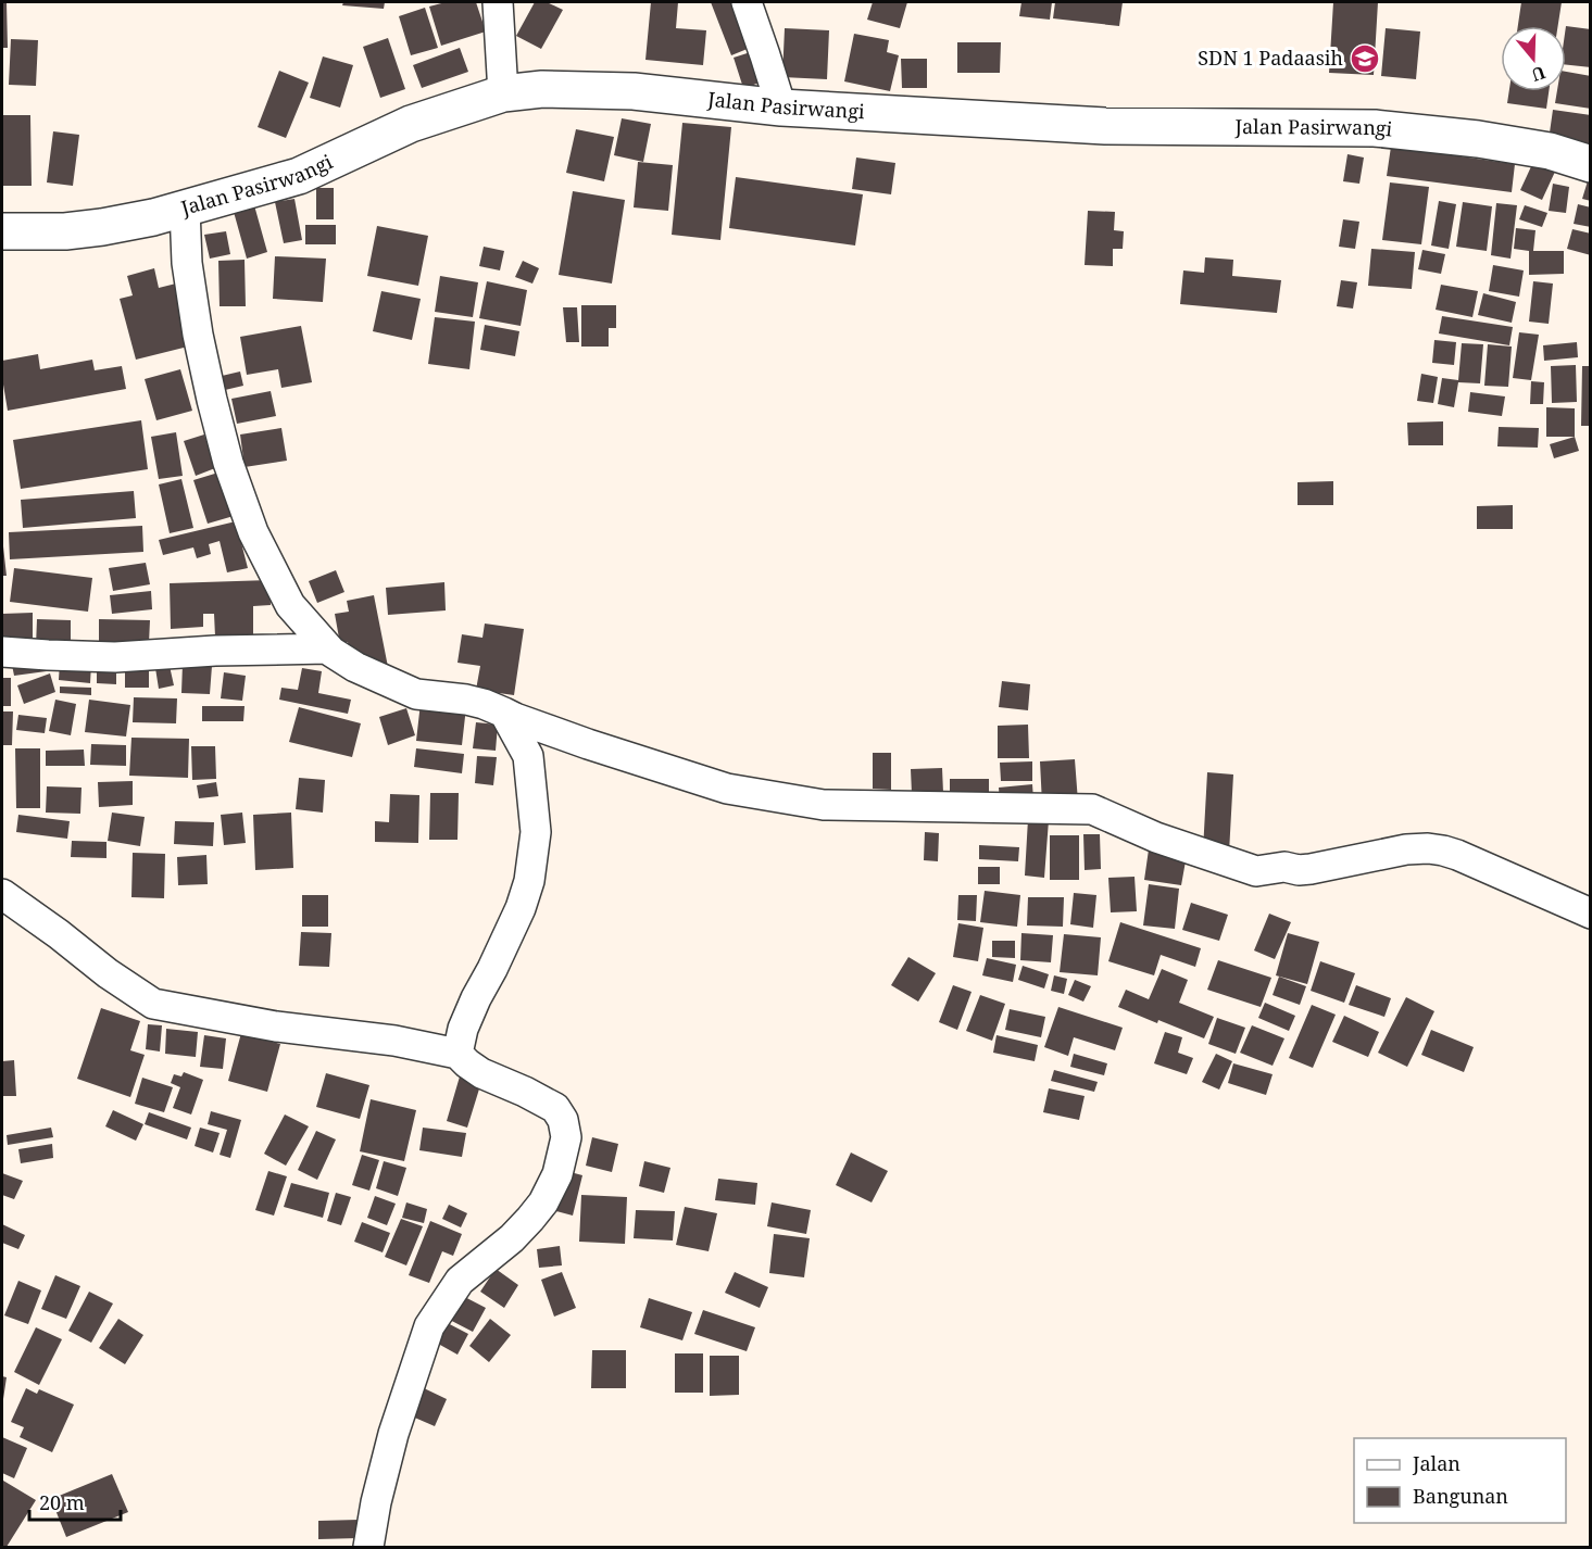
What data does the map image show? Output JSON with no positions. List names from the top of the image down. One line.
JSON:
{"streets":{"street":["Jalan Pasirwangi"]},"places":{"school or university":["SDN 1 Padaasih"]},"legend":["Jalan","Bangunan"],"scale_bar":"20 m","north":"bottom"}
